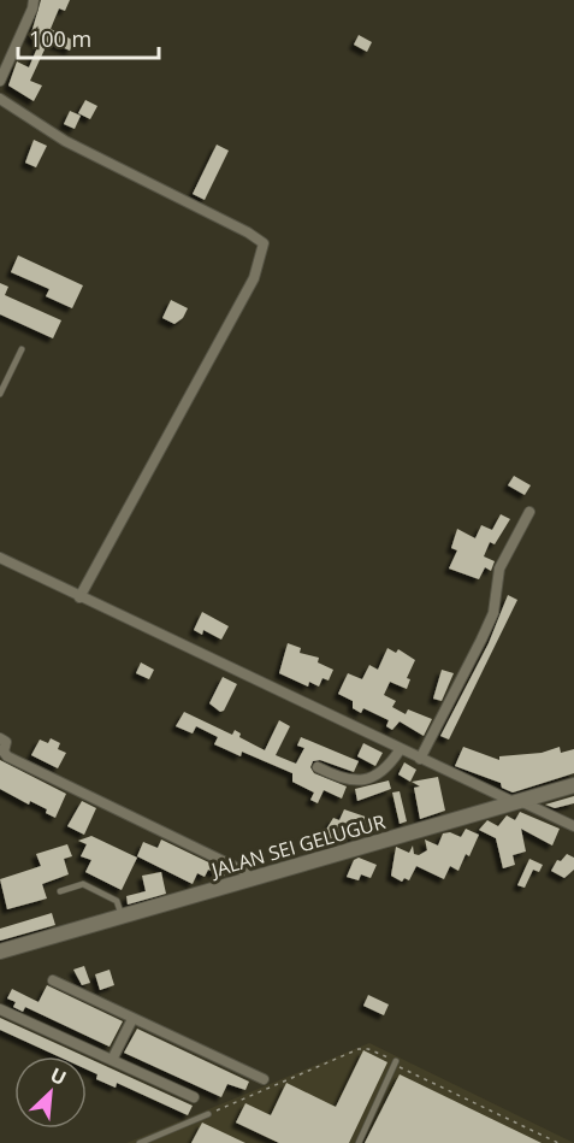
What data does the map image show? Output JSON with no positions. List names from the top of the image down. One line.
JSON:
{"streets":{"main road":["JALAN SEI GELUGUR"]},"scale_bar":"100 m","north":"top right"}
